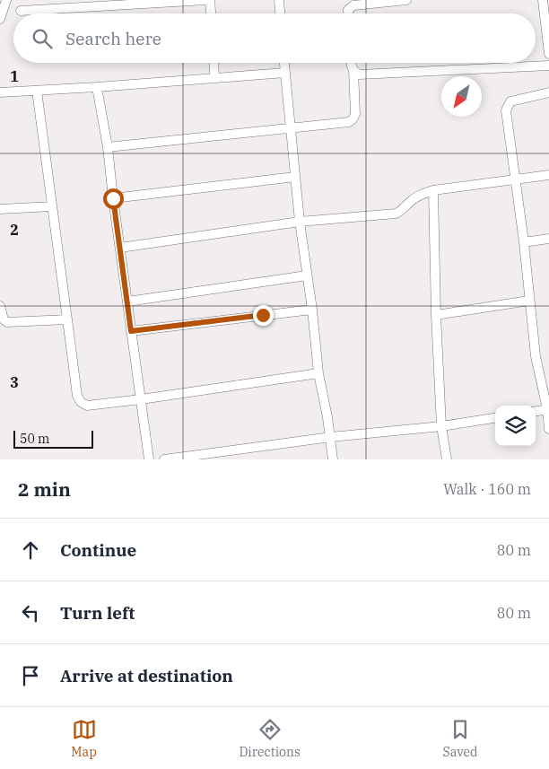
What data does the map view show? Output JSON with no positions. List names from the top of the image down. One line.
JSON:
{"scale_bar":"50 m","north":"bottom left","page":{"search":"Search here","scale":"50 m","heading":["2 min","Walk · 160 m"],"list":[["Continue","80 m"],["Turn left","80 m"],"Arrive at destination"],"nav":["Map","Directions","Saved"]},"grid":{"rows":["1","2","3"]}}
